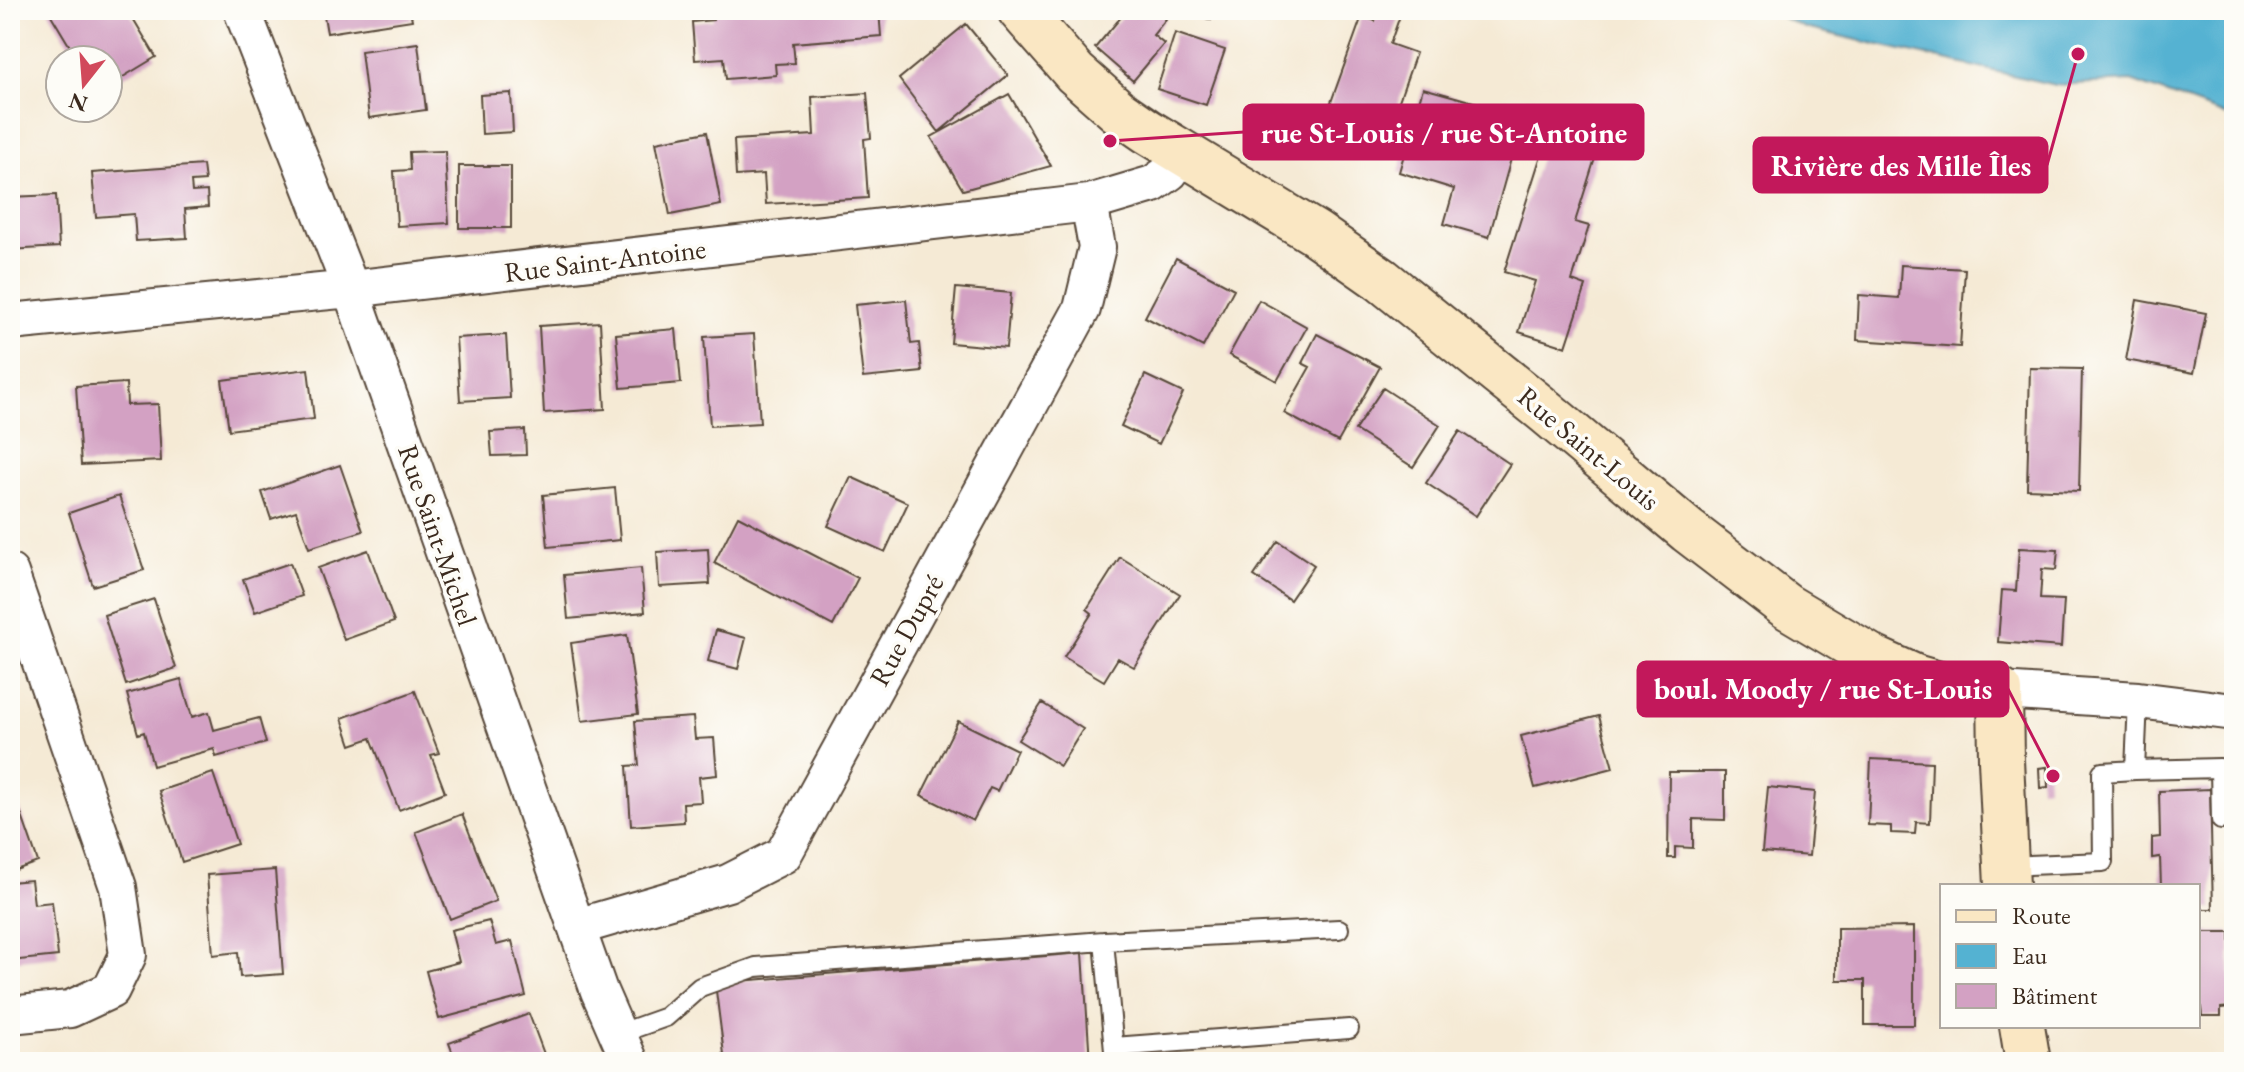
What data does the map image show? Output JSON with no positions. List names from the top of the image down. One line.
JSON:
{"streets":{"main road":["Rue Saint-Louis"],"street":["Rue Saint-Antoine","Rue Saint-Michel","Rue Dupré"]},"crossings":[["Rue Saint-Antoine","Rue Saint-Louis"],["Rue Saint-Antoine","Rue Saint-Michel"],["Rue Saint-Antoine","Rue Dupré"],["Rue Saint-Michel","Rue Dupré"]],"places":["Rivière des Mille Îles","rue St-Louis / rue St-Antoine","boul. Moody / rue St-Louis"],"legend":["Route","Eau","Bâtiment"],"north":"bottom"}
